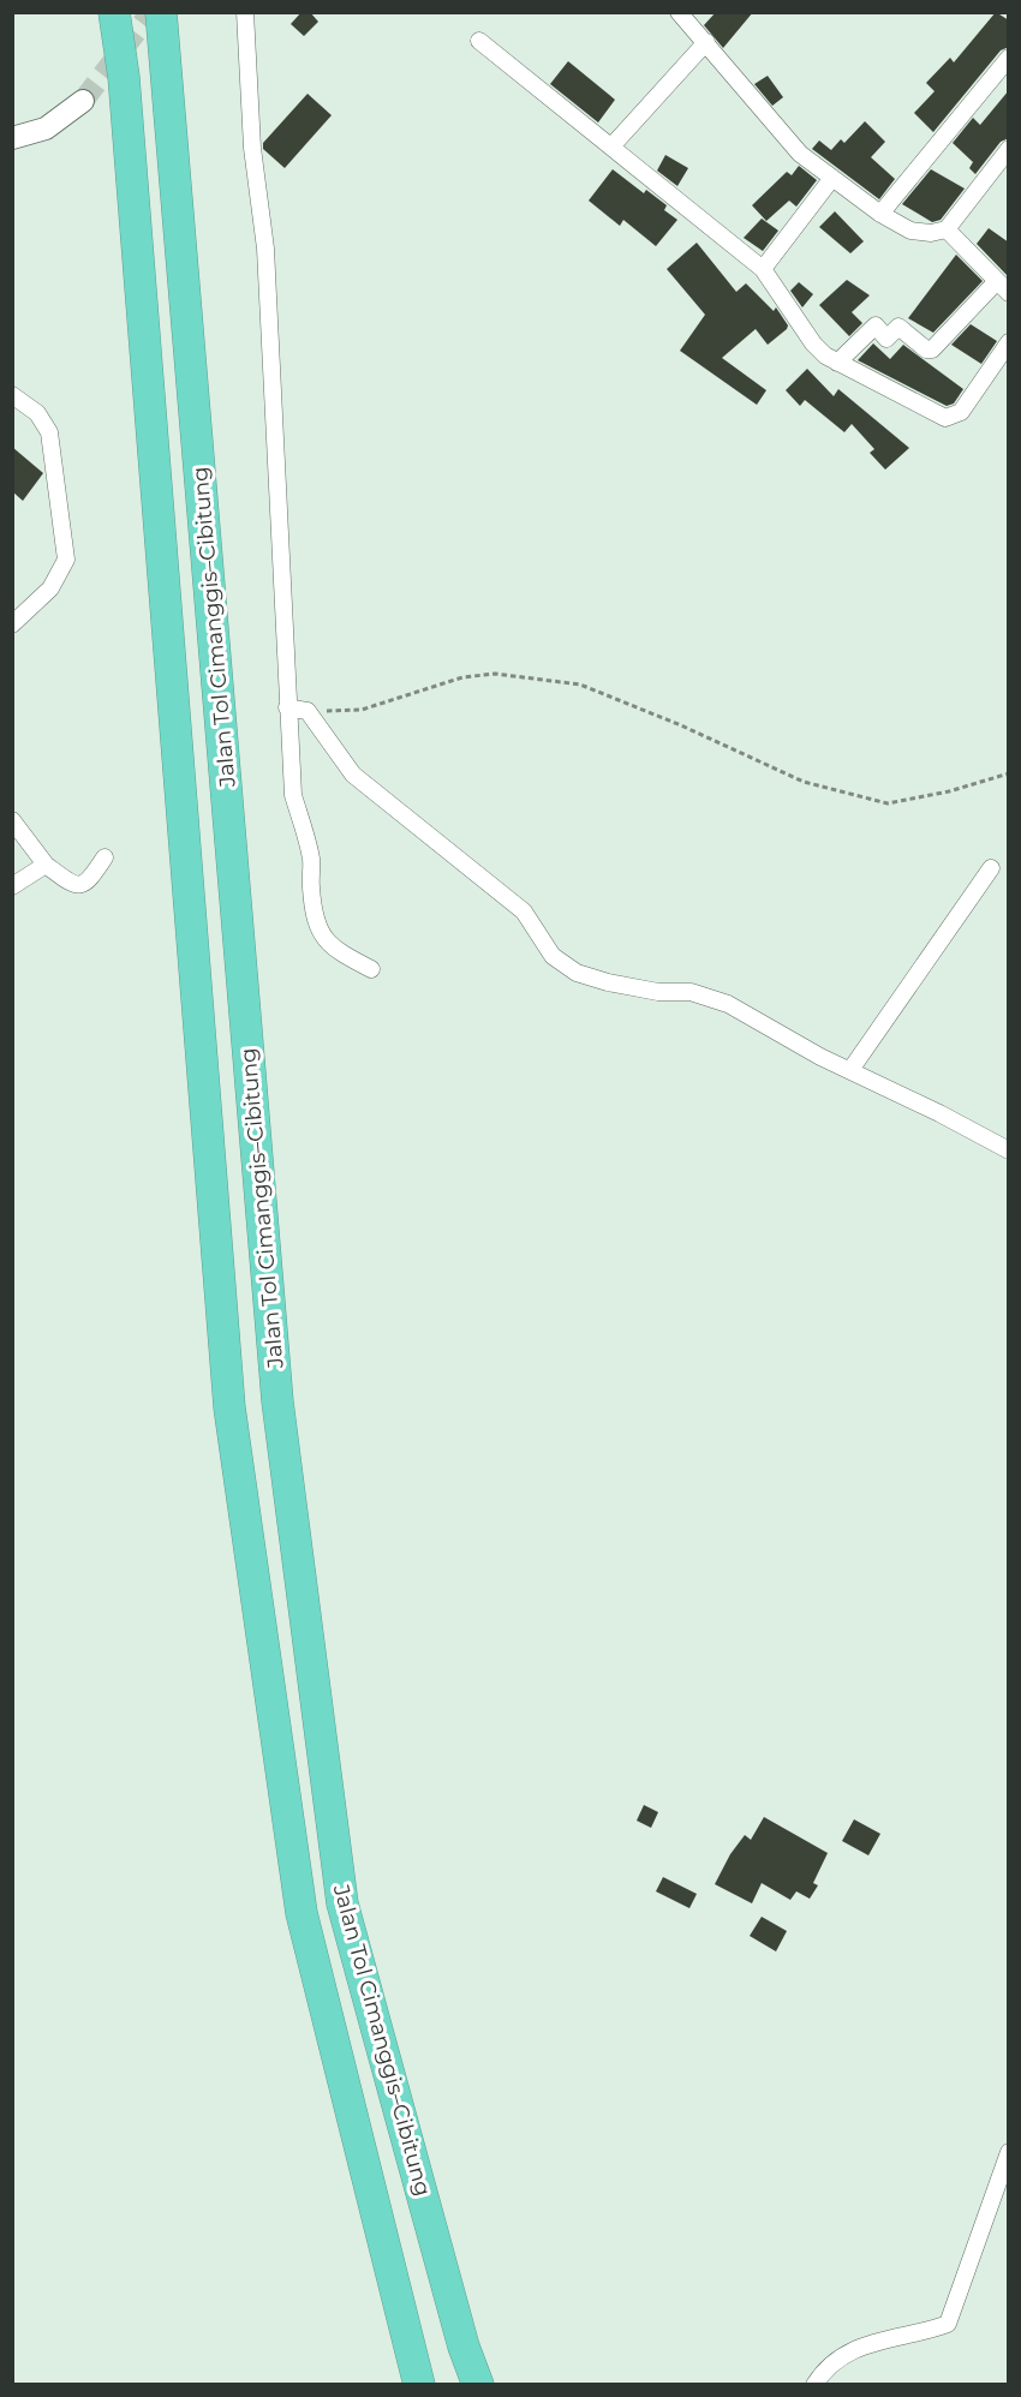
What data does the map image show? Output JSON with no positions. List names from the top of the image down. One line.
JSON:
{"streets":{"highway":["Jalan Tol Cimanggis–Cibitung"]}}
